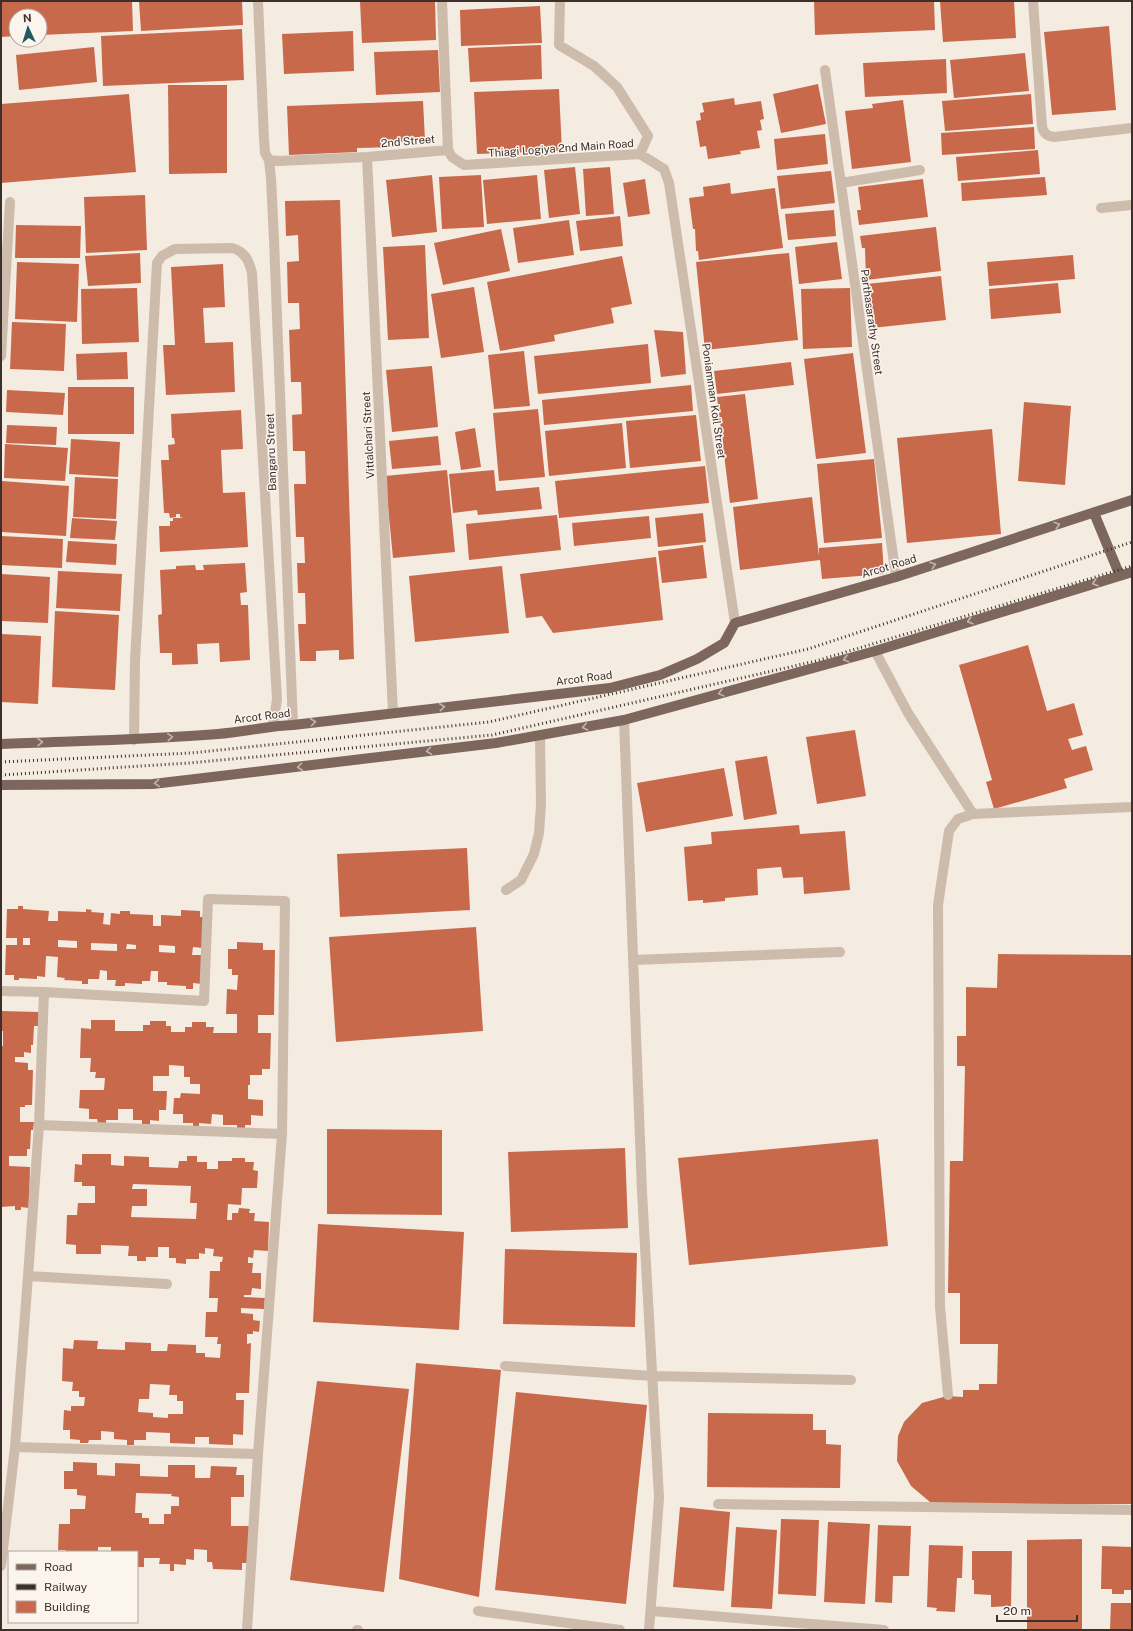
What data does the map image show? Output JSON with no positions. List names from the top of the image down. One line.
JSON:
{"streets":{"main road":["Arcot Road"],"street":["2nd Street","Thiagi Logiya 2nd Main Road","Parthasarathy Street","Poniamman Koil Street","Vittalchari Street","Bangaru Street"]},"crossings":[["2nd Street","Thiagi Logiya 2nd Main Road"],["2nd Street","Vittalchari Street"],["2nd Street","Bangaru Street"],["Thiagi Logiya 2nd Main Road","Poniamman Koil Street"],["Parthasarathy Street","Arcot Road"],["Poniamman Koil Street","Arcot Road"],["Vittalchari Street","Arcot Road"],["Bangaru Street","Arcot Road"]],"legend":["Road","Railway","Building"],"scale_bar":"20 m","north":"top"}
